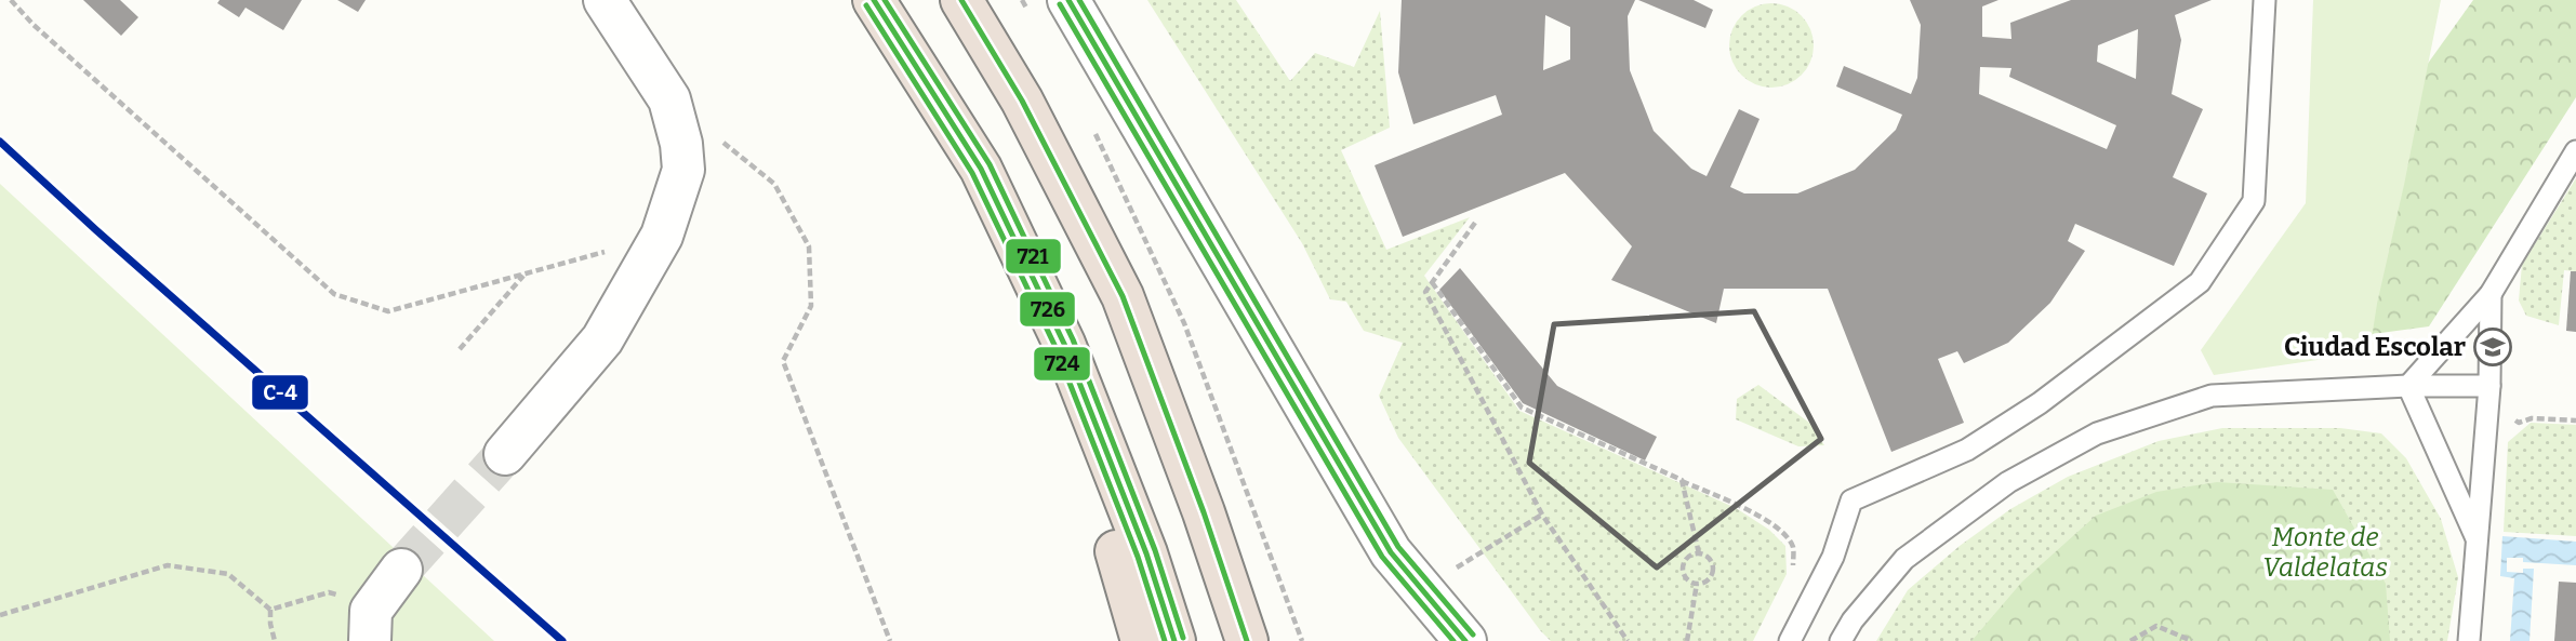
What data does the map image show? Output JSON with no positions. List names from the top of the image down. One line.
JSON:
{"parks":["Monte de Valdelatas"],"places":{"school or university":["Ciudad Escolar"]},"lines":["transit line 726","transit line 721","transit line 724","transit line C-4"]}
